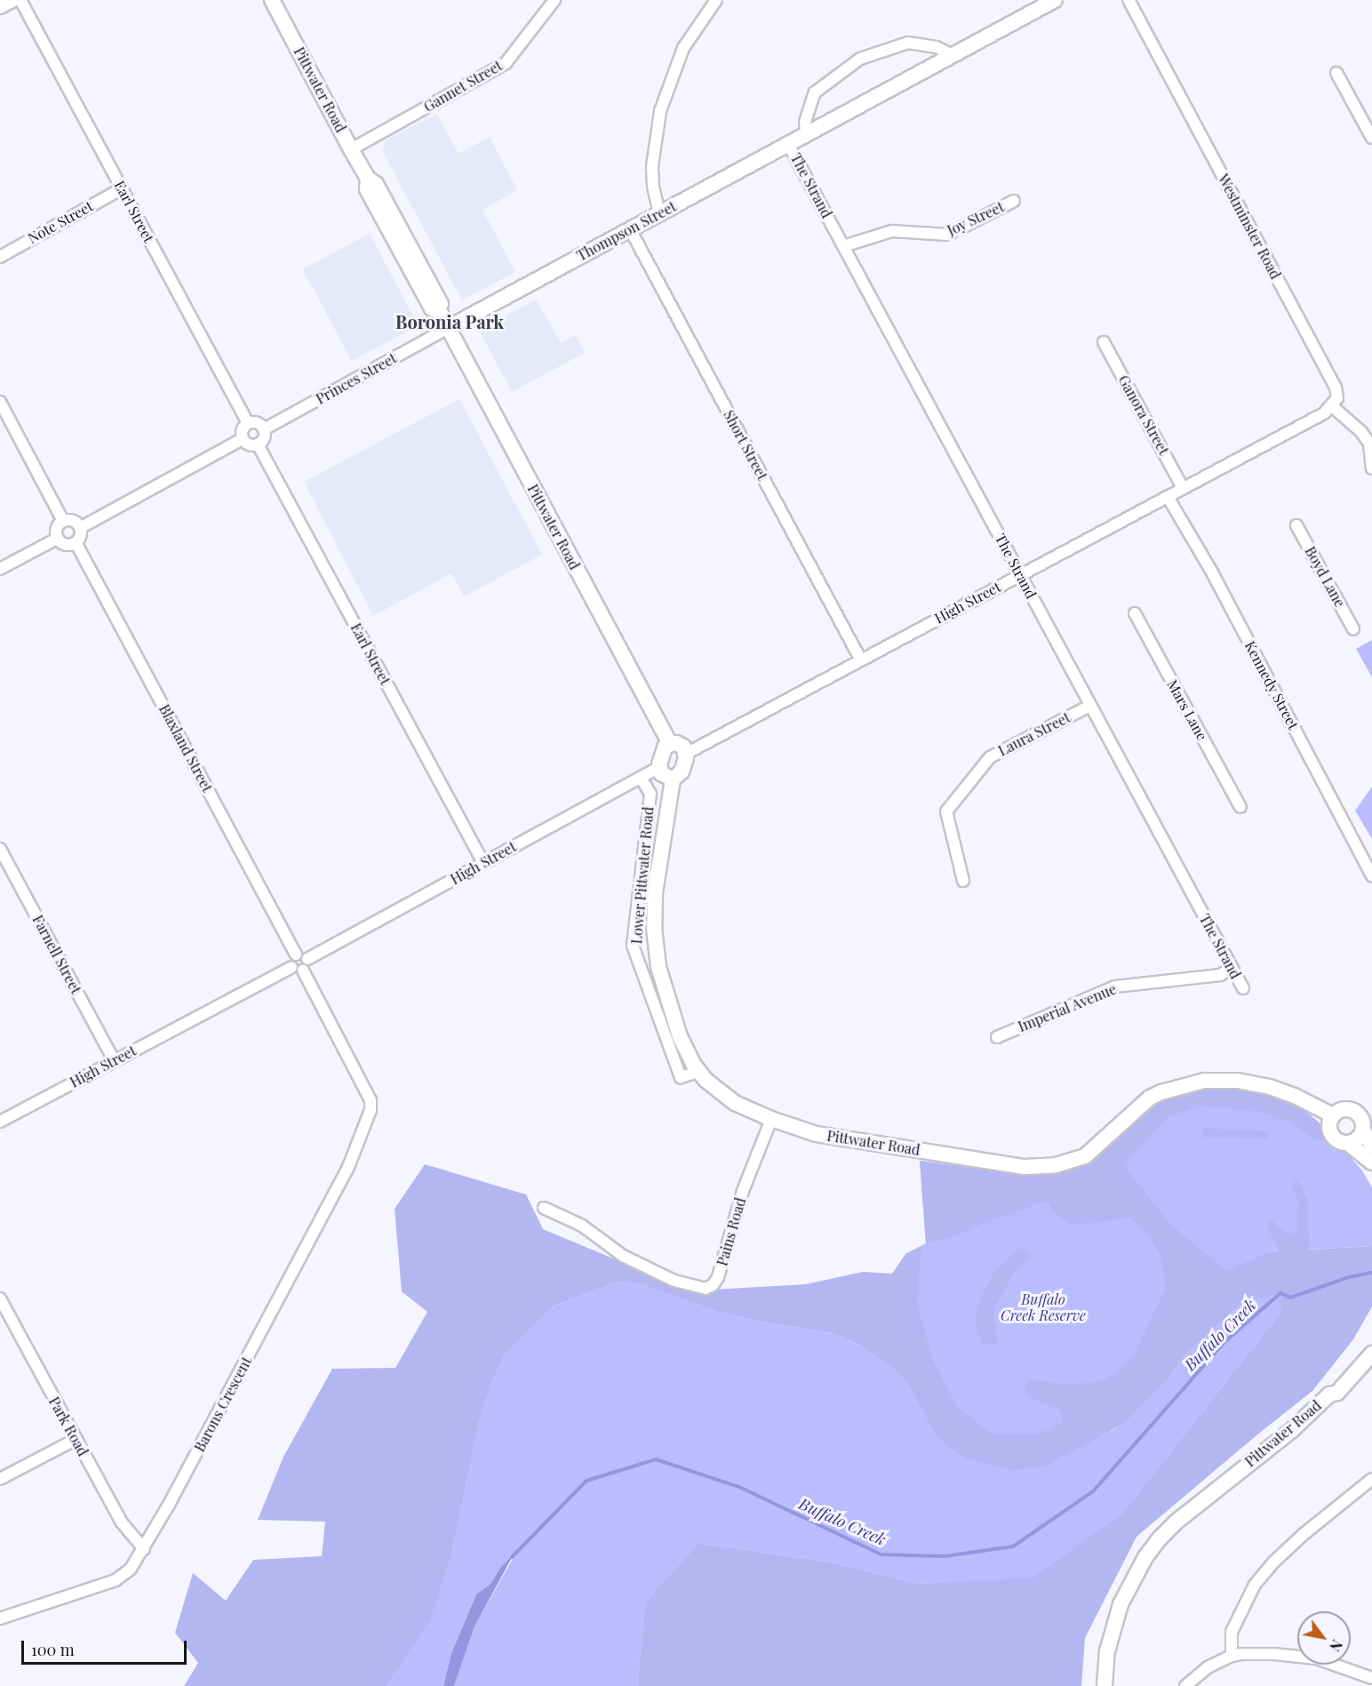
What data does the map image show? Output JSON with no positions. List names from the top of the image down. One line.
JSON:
{"streets":{"main road":["Pittwater Road","Thompson Street"],"street":["Gannet Street","The Strand","Earl Street","Joy Street","Note Street","Westminster Road","Princes Street","Ganora Street","Short Street","Boyd Lane","High Street","Kennedy Street","Mars Lane","Laura Street","Blaxland Street","Lower Pittwater Road","Farnell Street","Imperial Avenue","Pains Road","Barons Crescent","Park Road"]},"crossings":[["Gannet Street","Pittwater Road"],["Pittwater Road","Thompson Street"],["Pittwater Road","Princes Street"],["Pittwater Road","High Street"],["Pittwater Road","Lower Pittwater Road"],["Pittwater Road","Pains Road"],["The Strand","Joy Street"],["The Strand","Thompson Street"],["The Strand","High Street"],["The Strand","Laura Street"],["The Strand","Imperial Avenue"],["Earl Street","Note Street"],["Earl Street","Princes Street"],["Earl Street","High Street"],["Westminster Road","High Street"],["Thompson Street","Princes Street"],["Thompson Street","Short Street"],["Ganora Street","High Street"],["Short Street","High Street"],["High Street","Kennedy Street"],["High Street","Blaxland Street"],["High Street","Lower Pittwater Road"],["High Street","Farnell Street"],["High Street","Barons Crescent"],["Blaxland Street","Barons Crescent"],["Barons Crescent","Park Road"]],"districts":["Boronia Park"],"water":["Buffalo Creek"],"parks":["Buffalo Creek Reserve"],"scale_bar":"100 m","north":"bottom right"}
